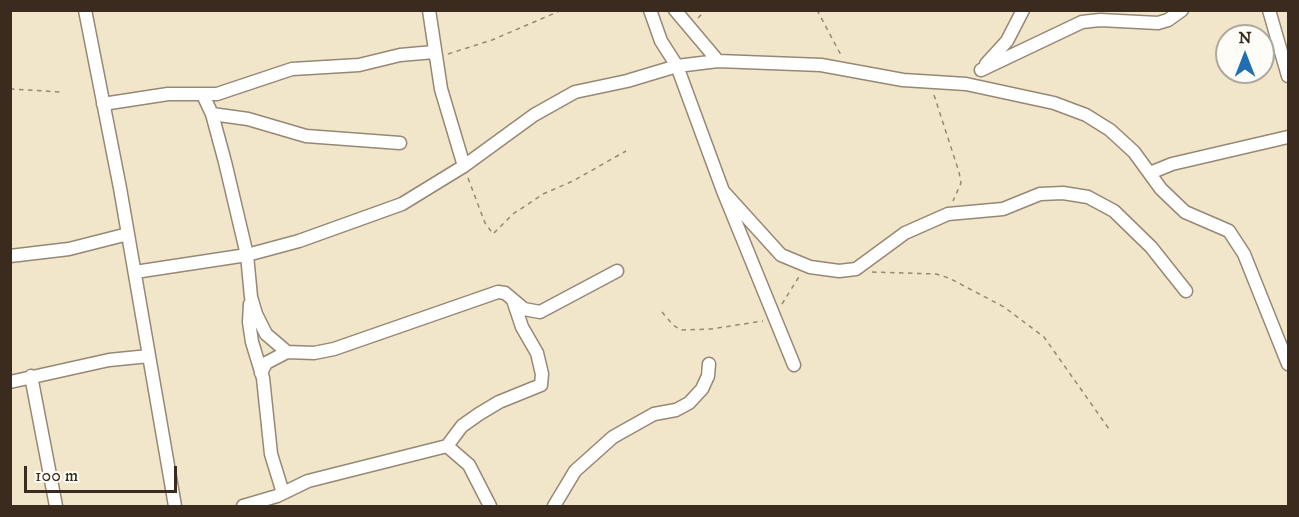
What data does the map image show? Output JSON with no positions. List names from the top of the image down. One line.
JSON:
{"scale_bar":"100 m","north":"top"}
